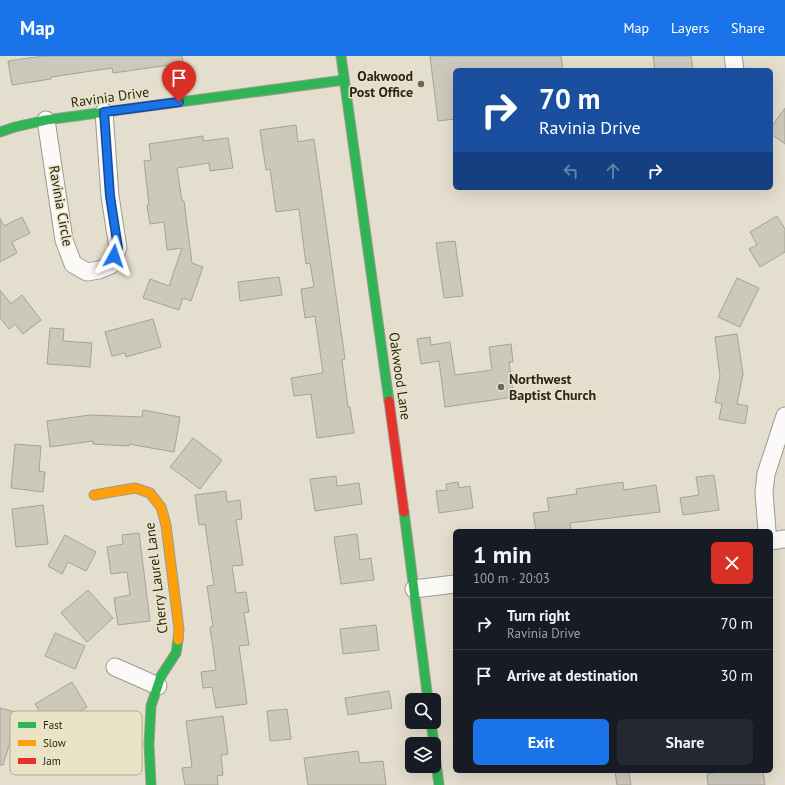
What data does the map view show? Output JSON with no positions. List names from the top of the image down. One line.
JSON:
{"streets":{"street":["Ravinia Drive","Ravinia Circle","Oakwood Lane","Cherry Laurel Lane"]},"crossings":[["Ravinia Drive","Ravinia Circle"],["Ravinia Drive","Oakwood Lane"]],"places":["Oakwood Post Office","Northwest Baptist Church"],"legend":["Fast","Slow","Jam"],"page":{"header":"Map","nav":["Map","Layers","Share"],"turn":["70 m","Ravinia Drive"],"heading":["1 min","100 m · 20:03"],"list":[{"name":"Turn right","note":"Ravinia Drive","value":"70 m"},{"name":"Arrive at destination","value":"30 m"}],"buttons":["Exit","Share"]}}
